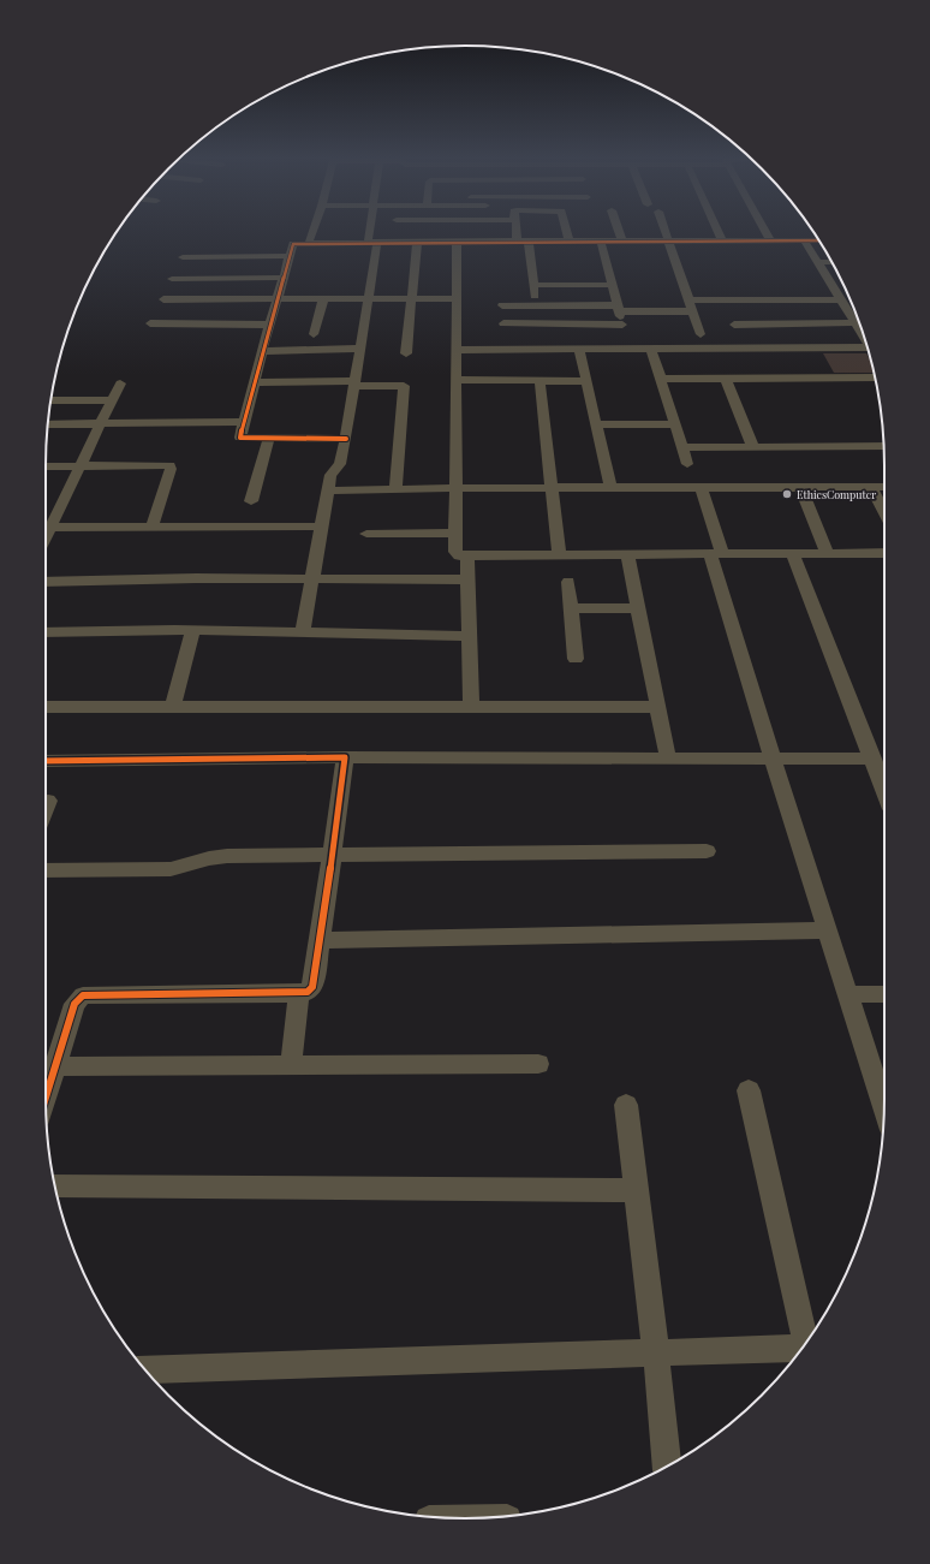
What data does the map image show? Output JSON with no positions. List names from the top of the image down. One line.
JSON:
{"places":["EthicsComputer"]}
